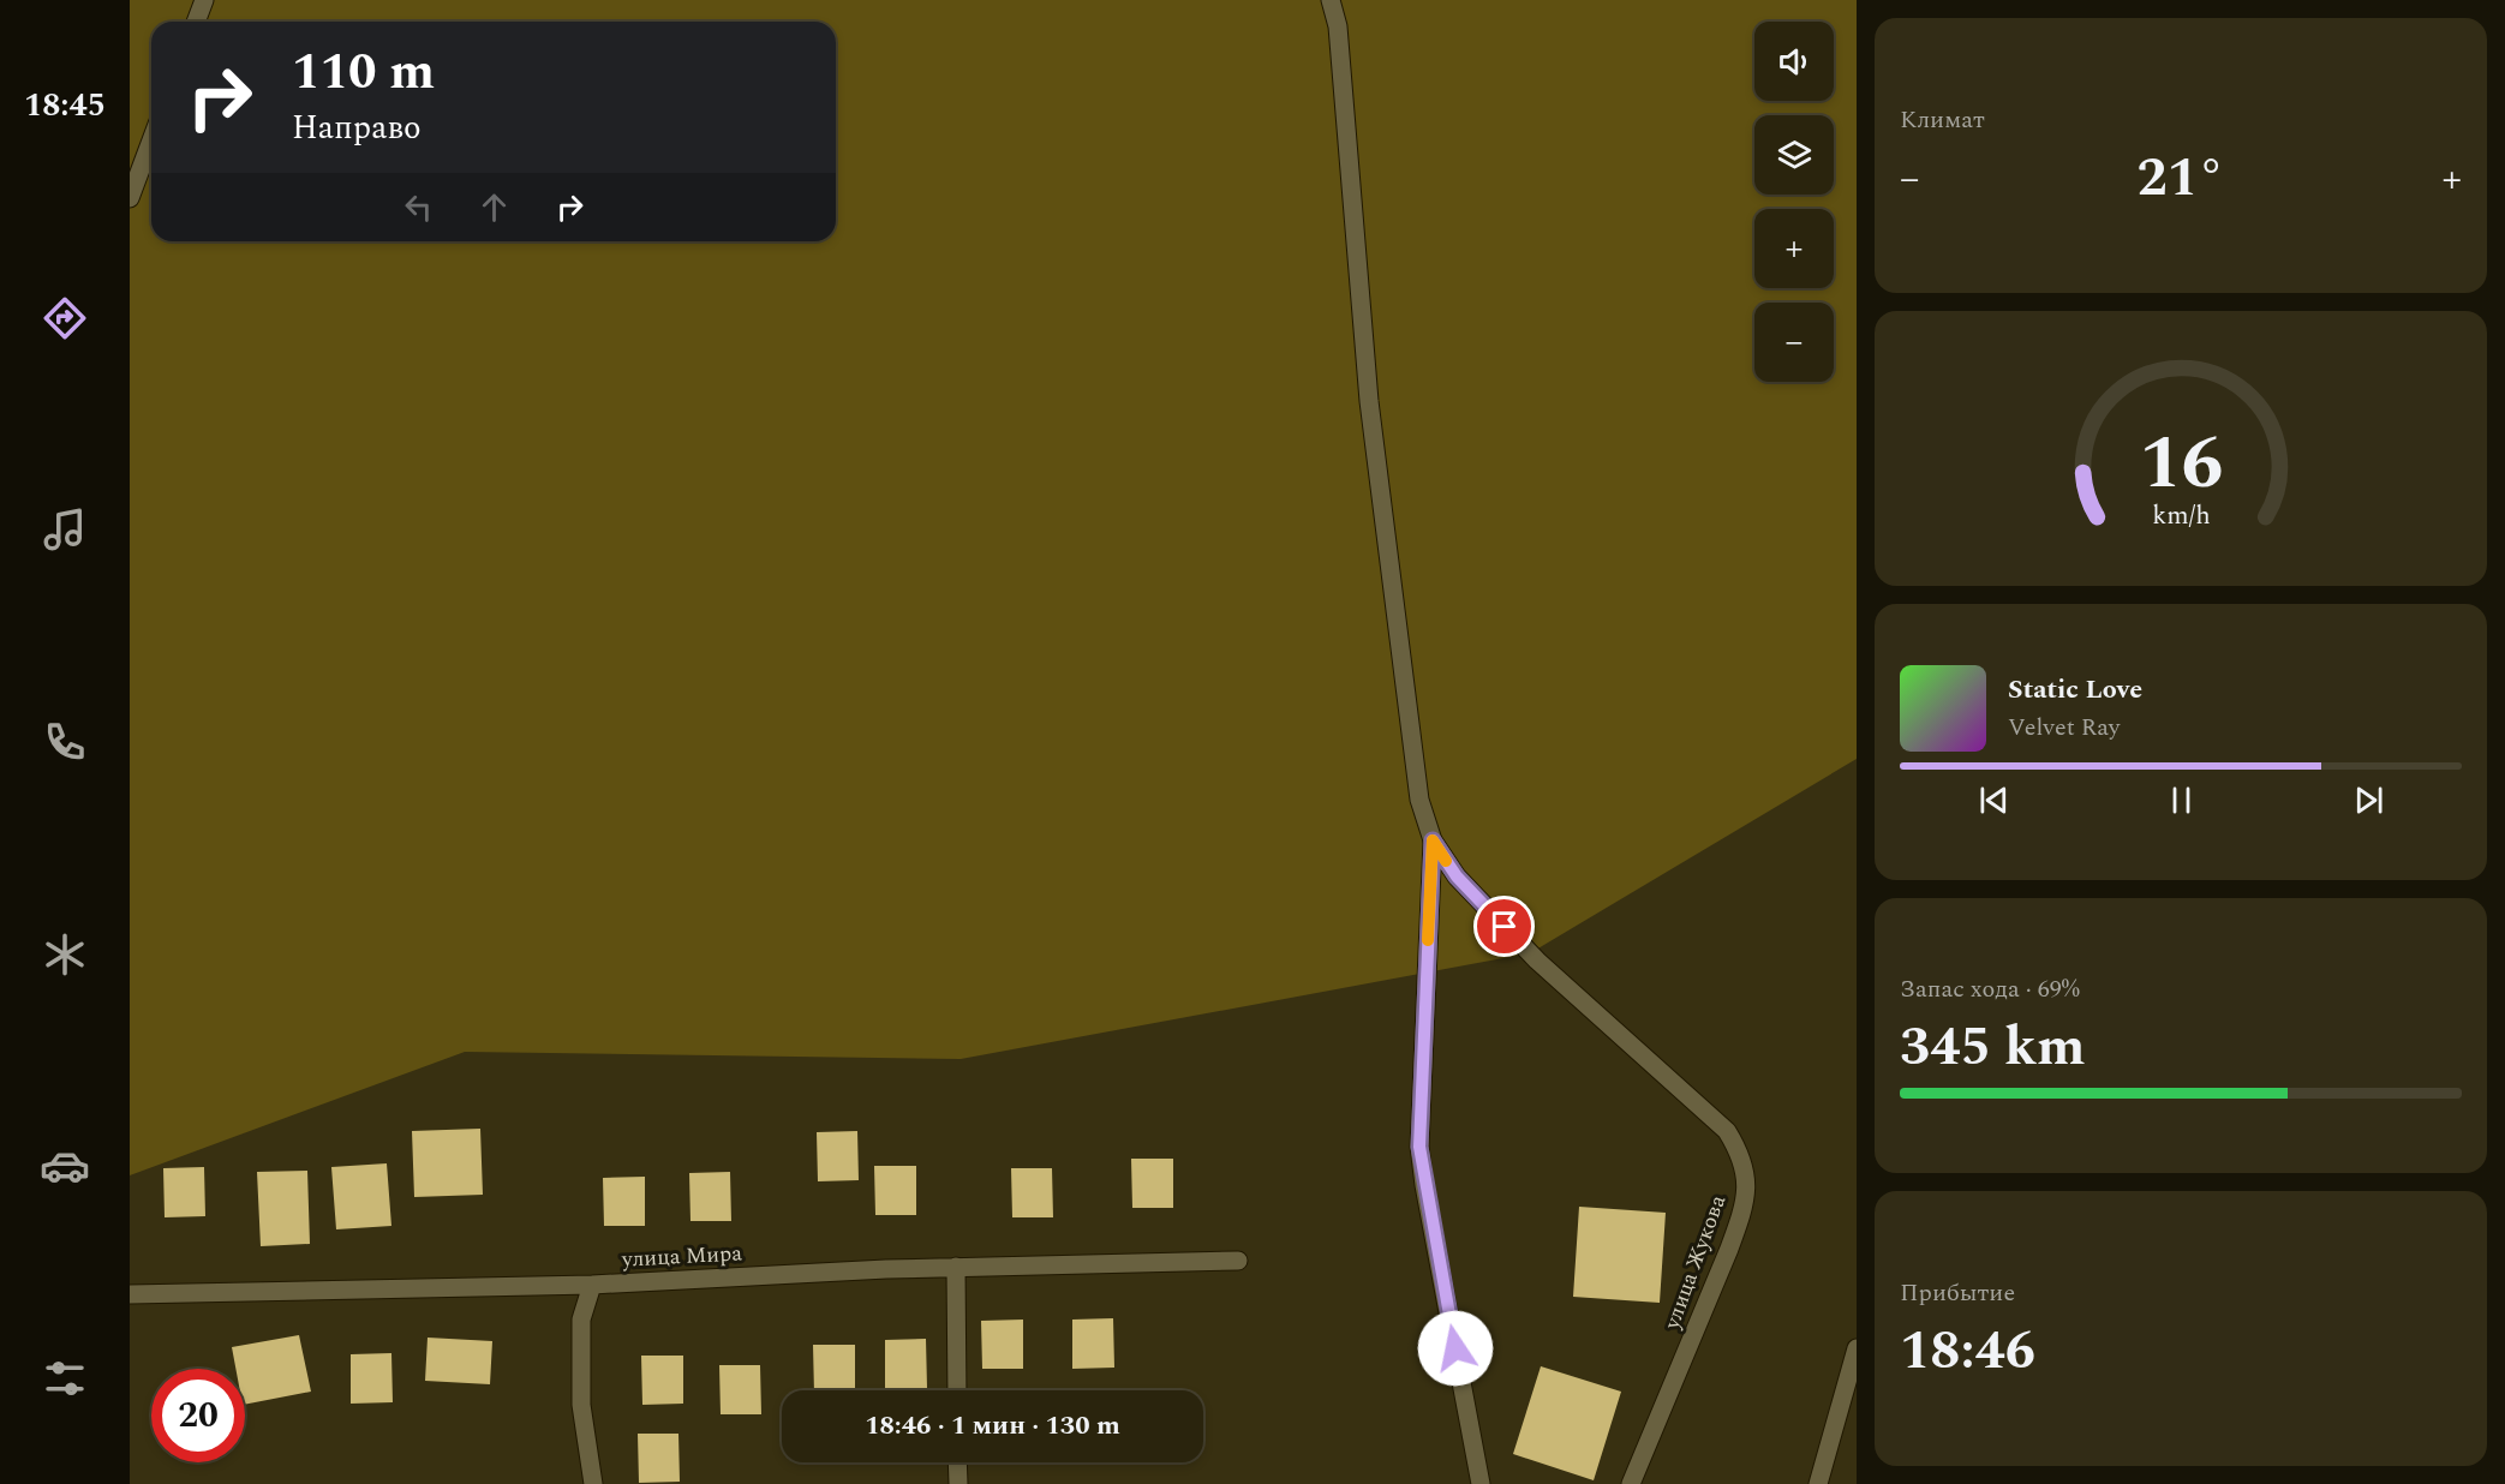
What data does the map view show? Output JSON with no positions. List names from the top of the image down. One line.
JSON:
{"streets":{"street":["улица Мира","улица Жукова"]},"page":{"tabs":"18:45","tile":["Климат",["Запас хода · 69%","345 km"],["Прибытие","18:46"]],"map_buttons":["+","−"],"turn":["110 m","Направо"],"heat":["−","21°","+"],"song":["Static Love","Velvet Ray"],"limit":"20","trip":"18:46 · 1 мин · 130 m","gauge":["16","km/h"]}}
